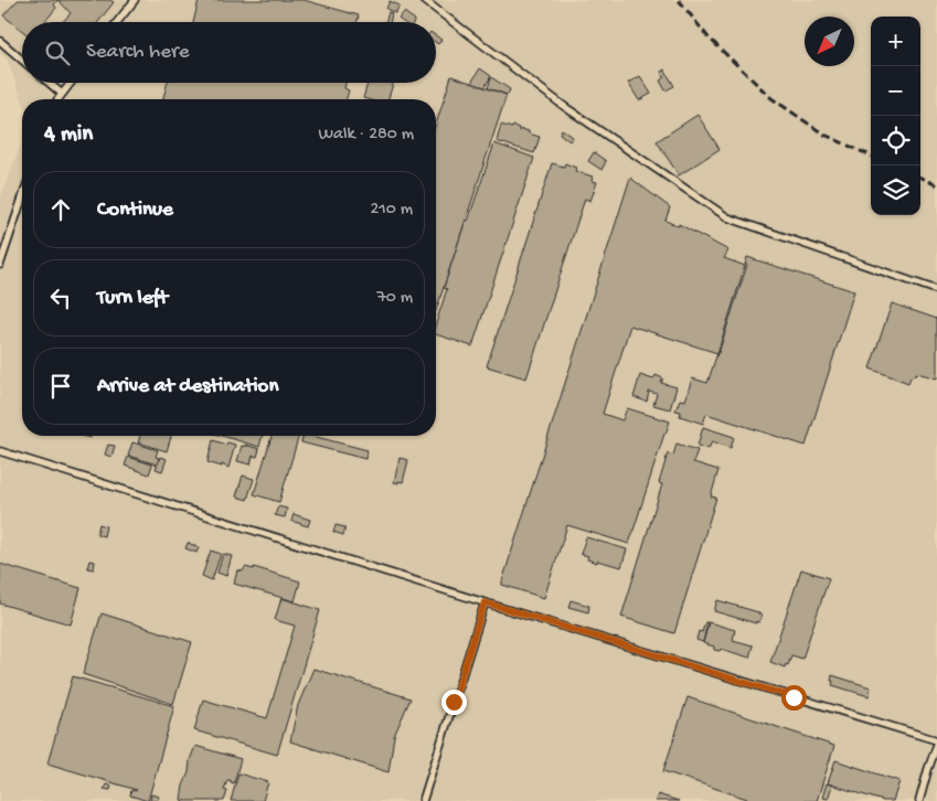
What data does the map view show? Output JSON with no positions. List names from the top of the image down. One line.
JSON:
{"north":"bottom left","page":{"map_buttons":["+","−"],"search":"Search here","heading":["4 min","Walk · 280 m"],"list":[["Continue","210 m"],["Turn left","70 m"],"Arrive at destination"]}}
